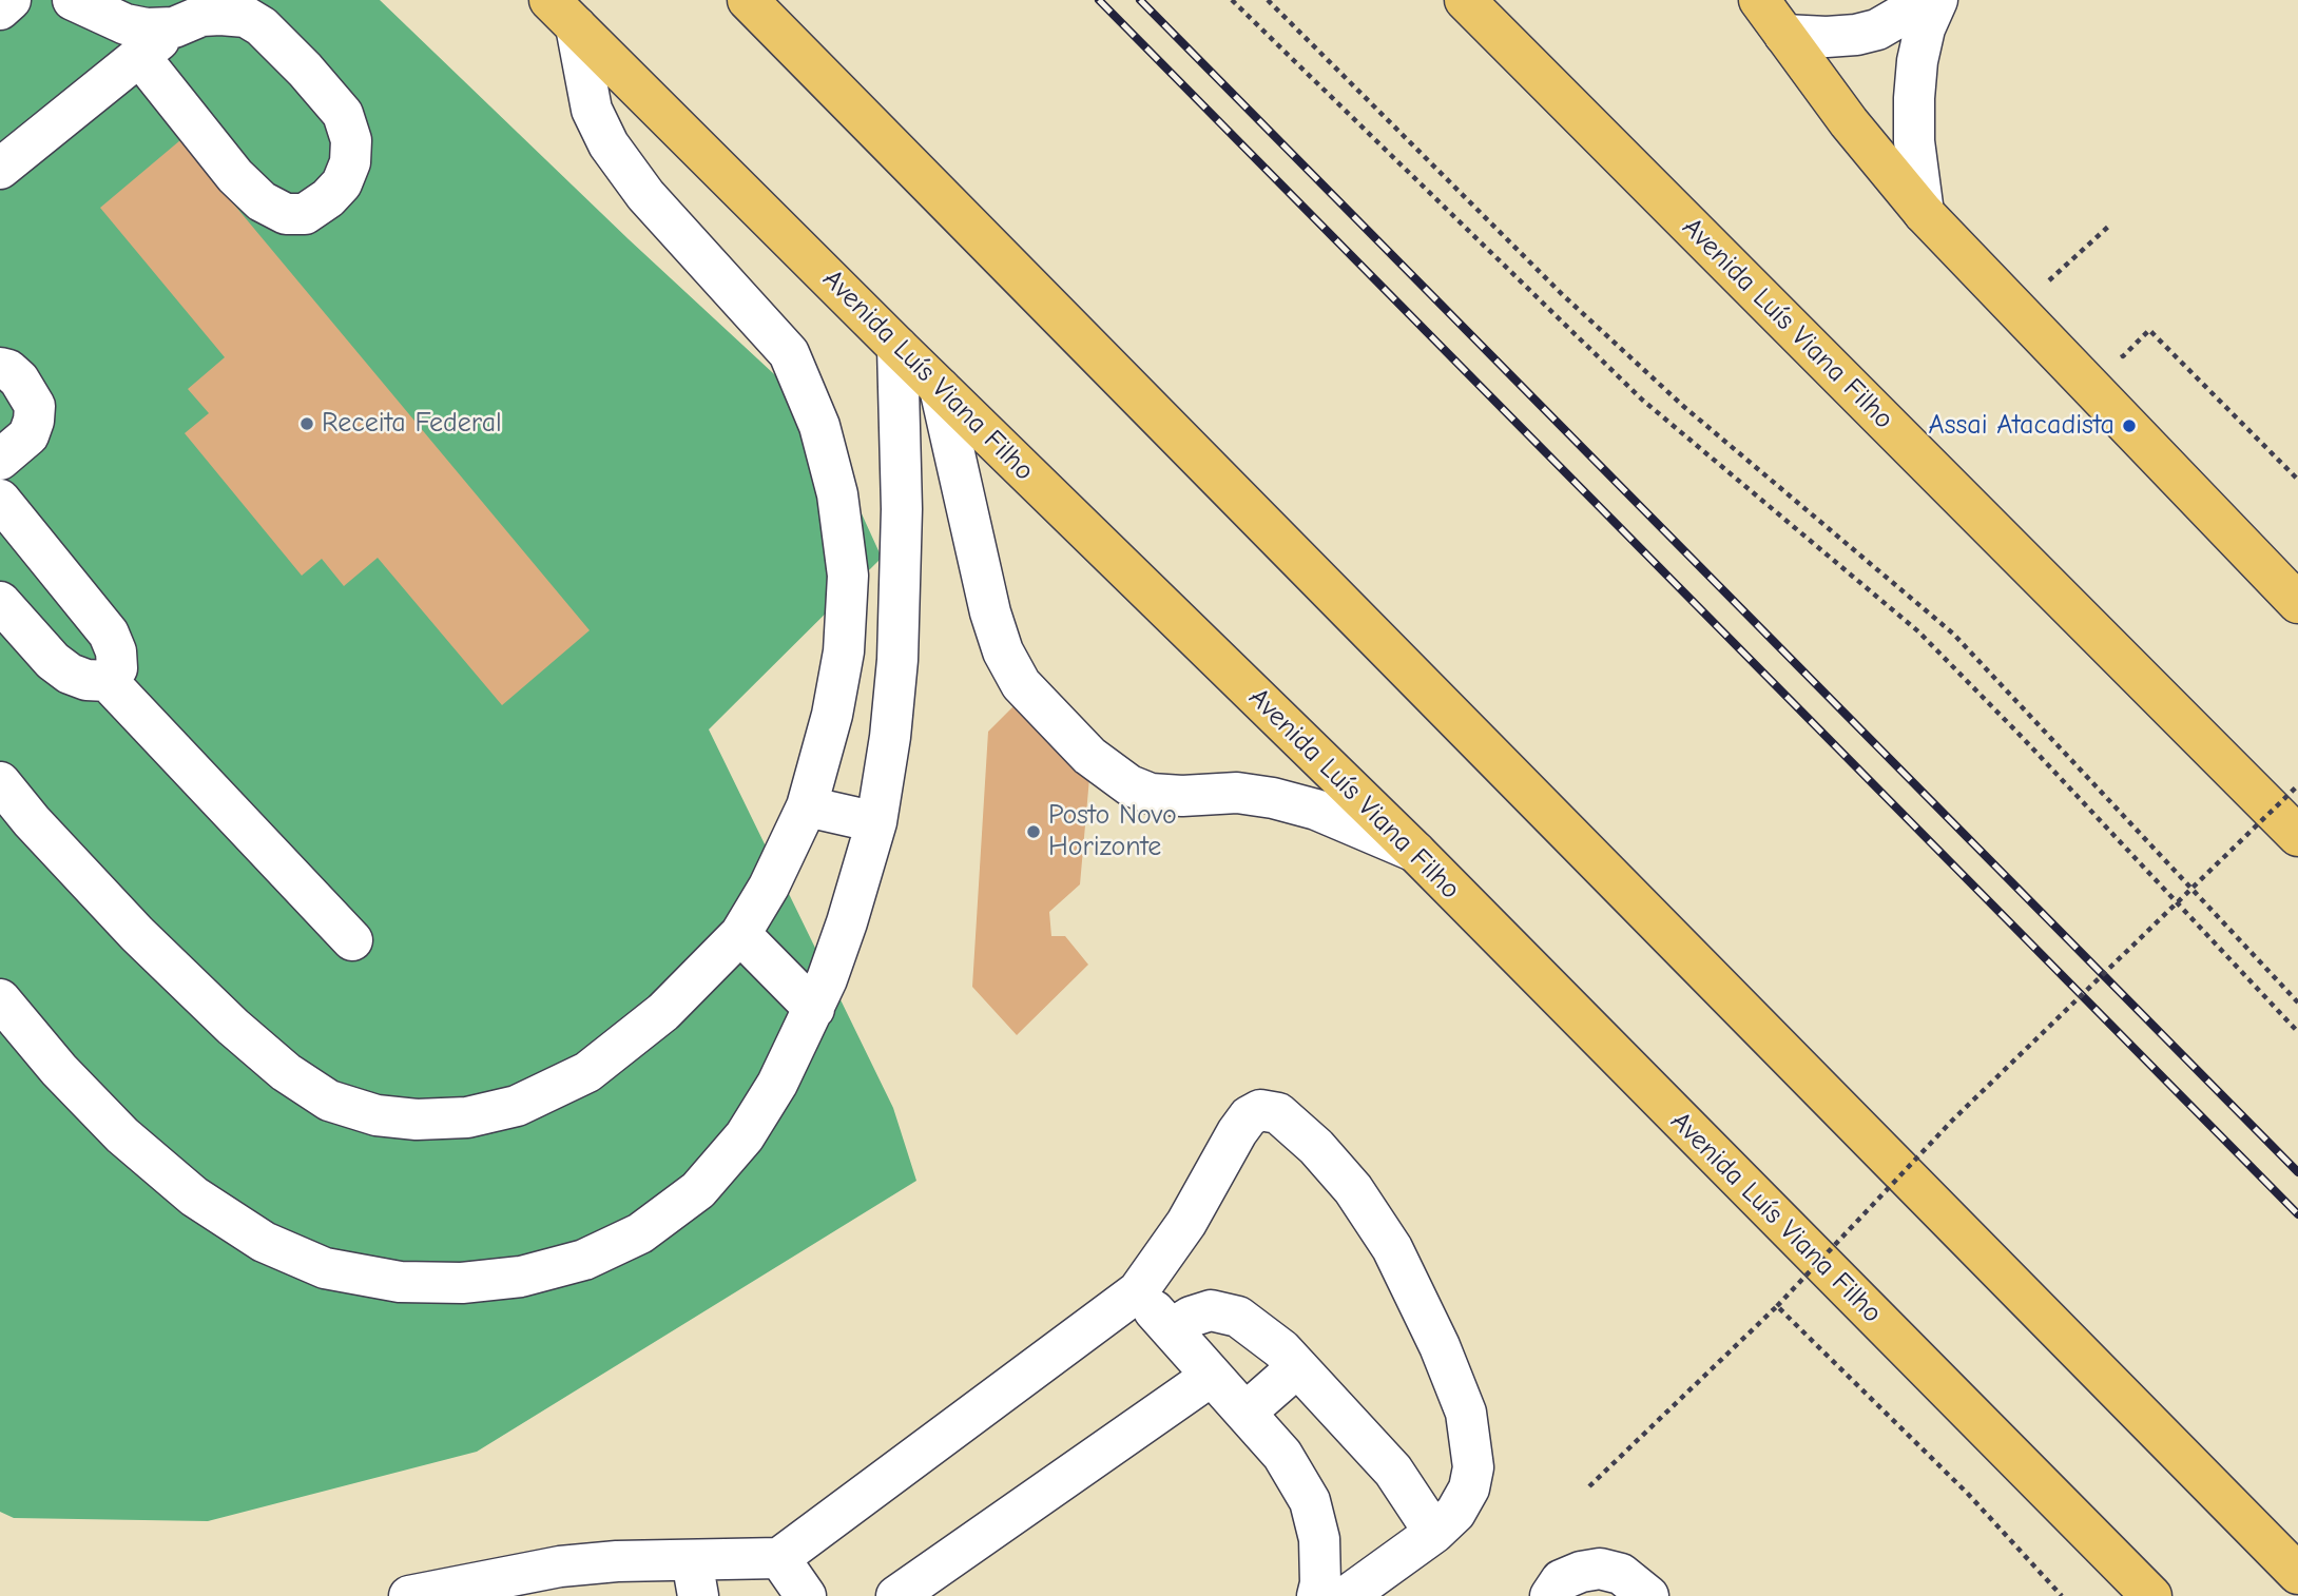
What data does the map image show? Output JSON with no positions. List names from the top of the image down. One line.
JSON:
{"streets":{"main road":["Avenida Luís Viana Filho"]},"places":["Receita Federal","Assai Atacadista","Posto Novo Horizonte"]}
